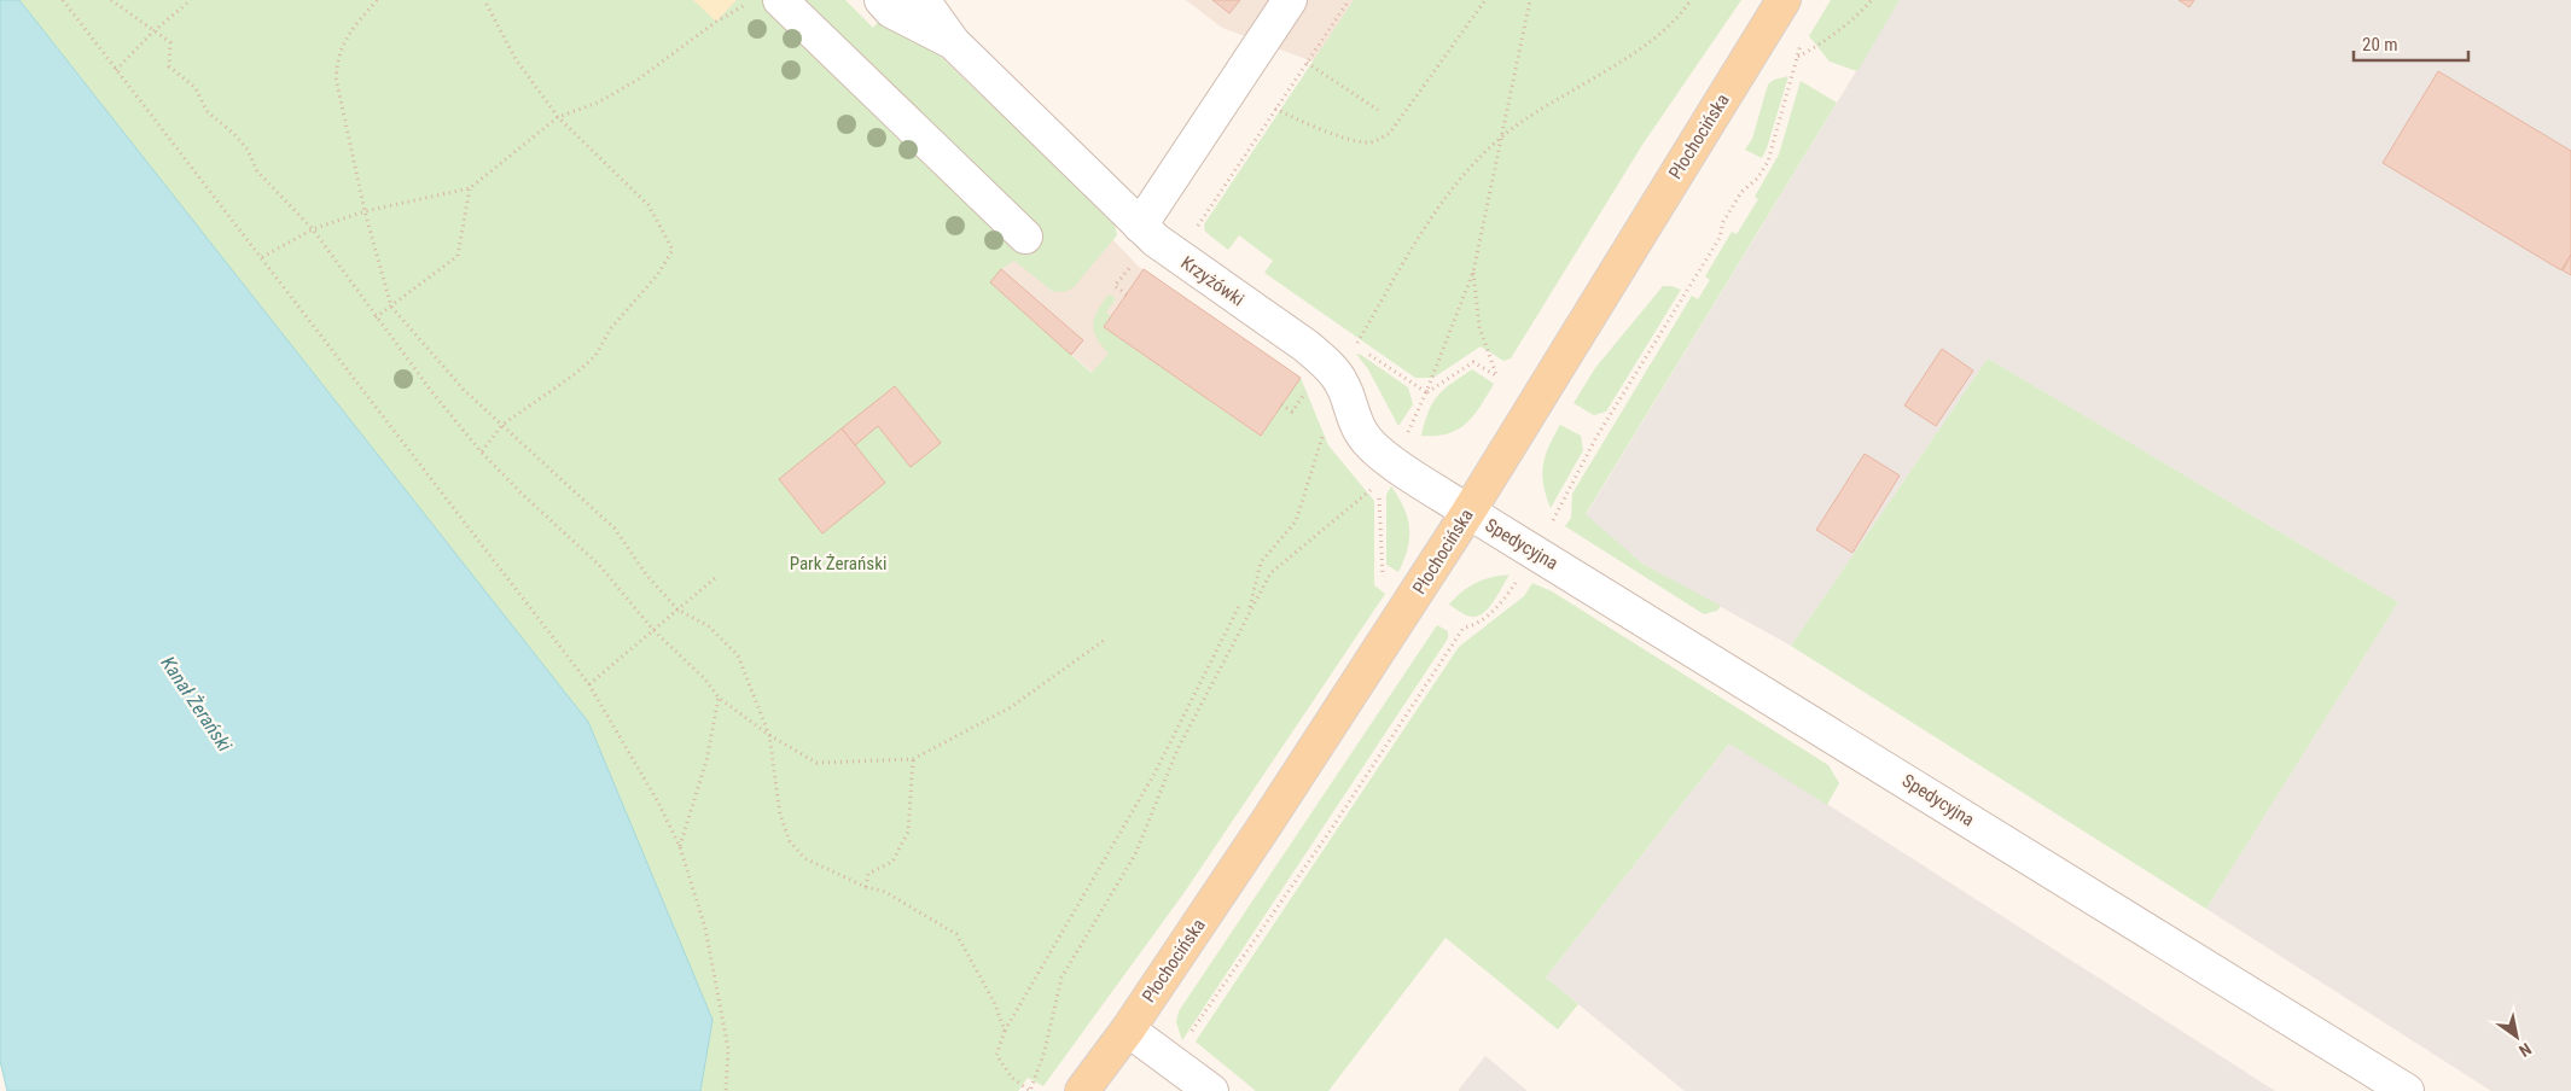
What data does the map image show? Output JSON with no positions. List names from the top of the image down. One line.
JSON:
{"streets":{"main road":["Płochocińska"],"street":["Krzyżówki","Spedycyjna"]},"crossings":[["Płochocińska","Krzyżówki"],["Płochocińska","Spedycyjna"],["Krzyżówki","Spedycyjna"]],"water":["Kanał Żerański"],"parks":["Park Żerański"],"scale_bar":"20 m","north":"bottom right"}
